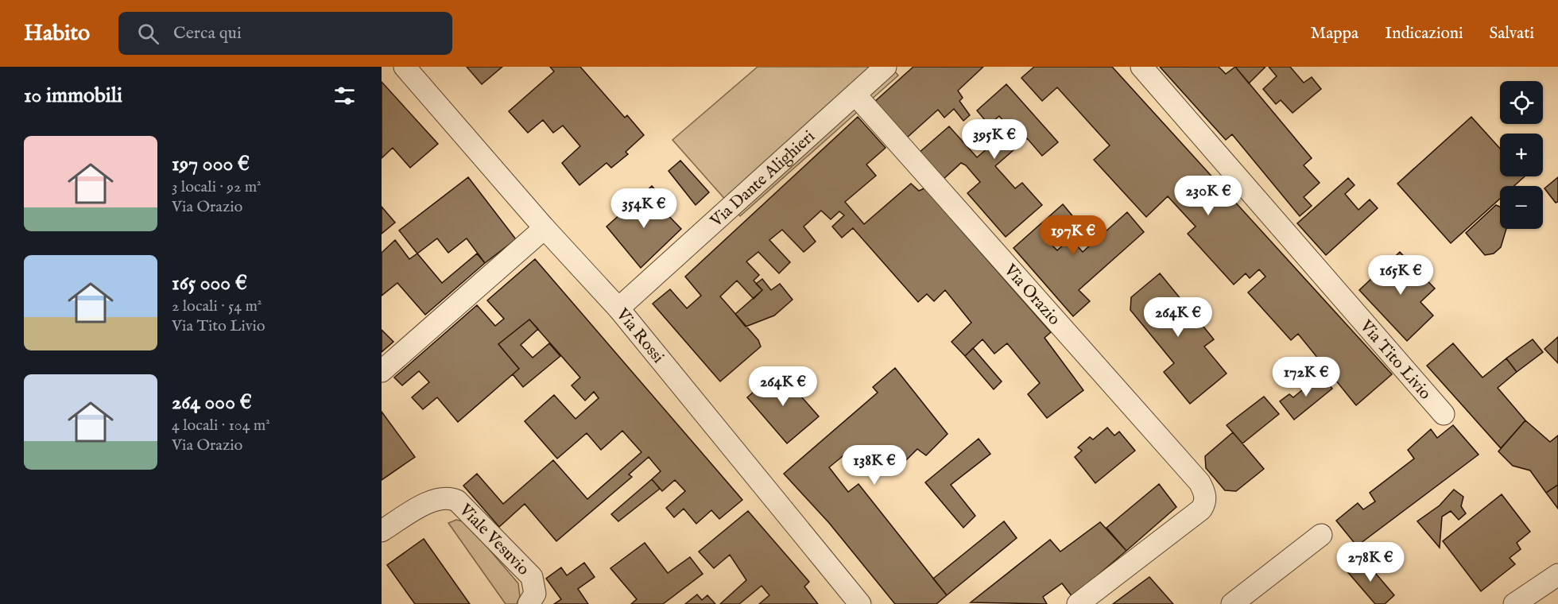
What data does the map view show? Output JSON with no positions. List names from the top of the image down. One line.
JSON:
{"streets":{"street":["Via Dante Alighieri","Via Orazio","Via Rossi","Via Tito Livio","Viale Vesuvio"]},"crossings":[["Via Dante Alighieri","Via Orazio"],["Via Dante Alighieri","Via Rossi"]],"page":{"header":"Habito","search":"Cerca qui","nav":["Mappa","Indicazioni","Salvati"],"heading":"10 immobili","map_buttons":["+","−"],"price":["395K €","230K €","354K €","197K €","165K €","264K €","172K €","264K €","138K €","278K €"],"list":[{"name":"197 000 €","note":"3 locali · 92 m² · Via Orazio"},{"name":"165 000 €","note":"2 locali · 54 m² · Via Tito Livio"},{"name":"264 000 €","note":"4 locali · 104 m² · Via Orazio"}]}}
